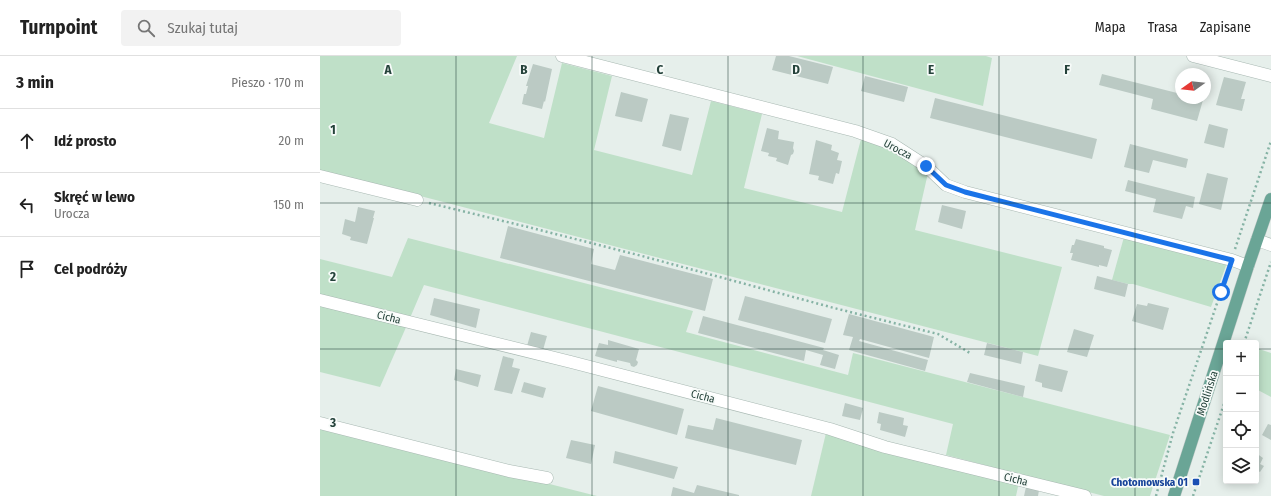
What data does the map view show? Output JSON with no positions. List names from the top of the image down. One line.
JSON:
{"streets":{"main road":["Modlińska"],"street":["Urocza","Cicha"]},"crossings":[["Urocza","Modlińska"]],"places":{"transit":["Chotomowska 01"]},"north":"left","page":{"header":"Turnpoint","search":"Szukaj tutaj","nav":["Mapa","Trasa","Zapisane"],"heading":["3 min","Pieszo · 170 m"],"list":[["Idź prosto","20 m"],["Skręć w lewo","Urocza","150 m"],"Cel podróży"],"map_buttons":["+","−"]},"grid":{"columns":["A","B","C","D","E","F"],"rows":["1","2","3"]}}
